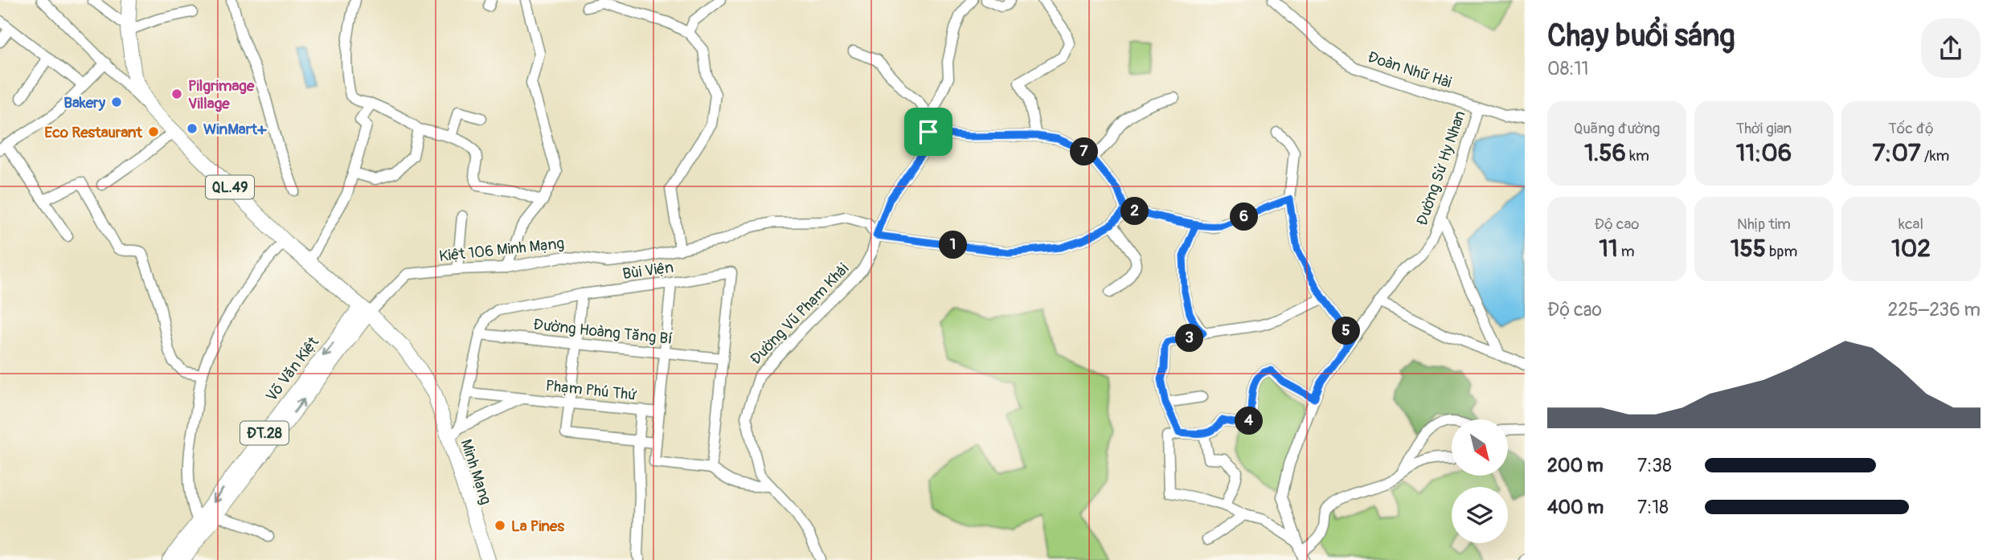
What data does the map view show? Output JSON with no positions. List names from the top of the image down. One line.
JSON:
{"streets":{"highway":["QL.49","Minh Mạng"],"main road":["Võ Văn Kiệt","ĐT.28"],"street":["Đoàn Nhữ Hài","Đường Sử Hy Nhan","Kiệt 106 Minh Mạng","Bùi Viện","Đường Vũ Phạm Khải","Đường Hoàng Tăng Bí","Phạm Phú Thứ"]},"crossings":[["Đoàn Nhữ Hài","Đường Sử Hy Nhan"],["QL.49","Kiệt 106 Minh Mạng"],["QL.49","Võ Văn Kiệt"],["QL.49","Minh Mạng"],["Kiệt 106 Minh Mạng","Đường Vũ Phạm Khải"],["Kiệt 106 Minh Mạng","Võ Văn Kiệt"],["Kiệt 106 Minh Mạng","Minh Mạng"],["Bùi Viện","Đường Hoàng Tăng Bí"],["Bùi Viện","Phạm Phú Thứ"],["Võ Văn Kiệt","Minh Mạng"],["Phạm Phú Thứ","Minh Mạng"]],"places":["Pilgrimage Village","Bakery","WinMart+","Eco Restaurant","La Pines"],"north":"bottom right","page":{"heading":["Chạy buổi sáng","08:11"],"stats":[["Quãng đường","1.56 km"],["Thời gian","11:06"],["Tốc độ","7:07 /km"],["Độ cao","11 m"],["Nhịp tim","155 bpm"],["kcal","102"]],"pins":["7","2","6","1","5","3","4"],"chart":["Độ cao","225–236 m"],"list":[{"name":"200 m","note":"7:38"},{"name":"400 m","note":"7:18"}]}}
